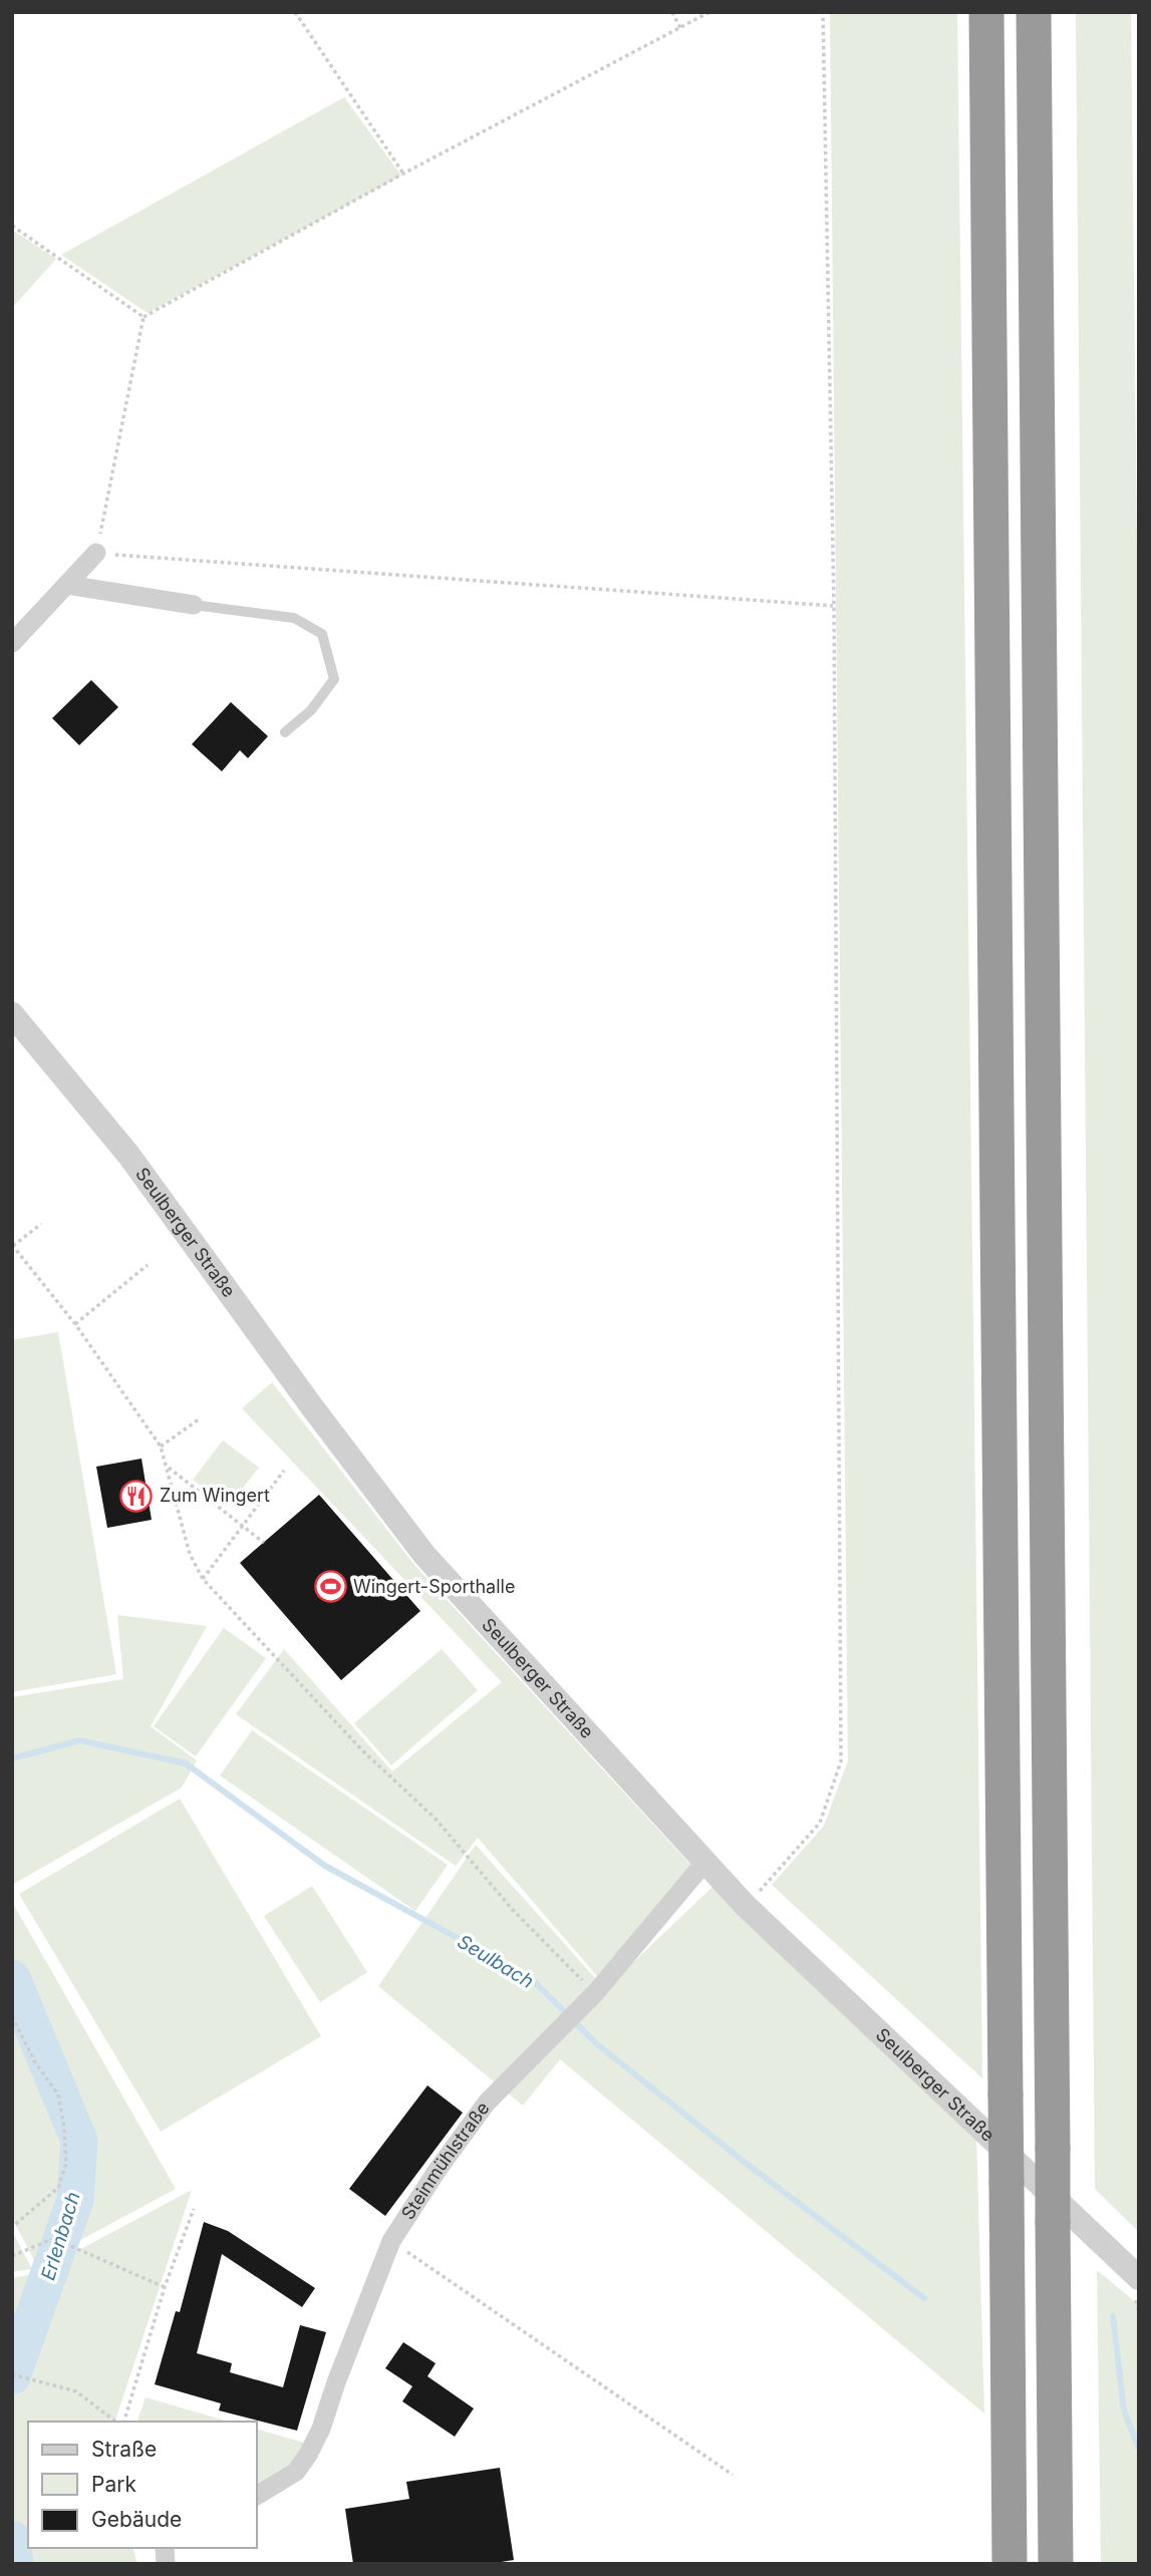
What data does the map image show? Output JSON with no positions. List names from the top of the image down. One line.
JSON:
{"streets":{"street":["Seulberger Straße","Steinmühlstraße"]},"crossings":[["Seulberger Straße","Steinmühlstraße"]],"water":["Seulbach","Erlenbach"],"places":{"restaurant":["Zum Wingert"],"sports":["Wingert-Sporthalle"]},"legend":["Straße","Park","Gebäude"]}
